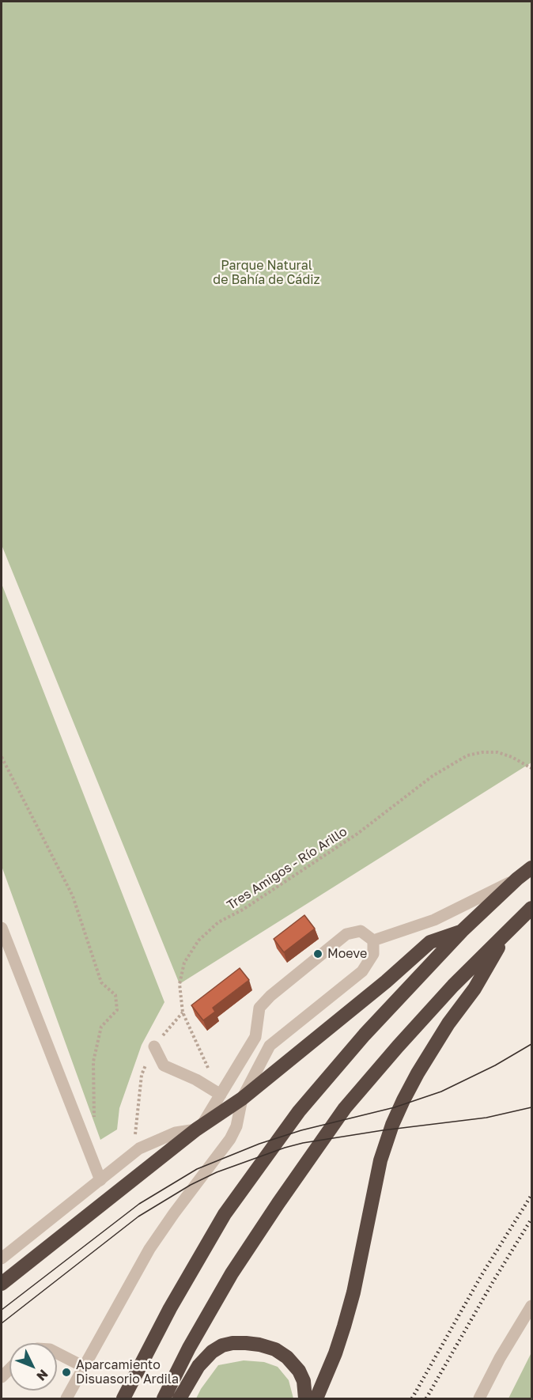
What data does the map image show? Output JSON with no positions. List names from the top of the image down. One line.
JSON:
{"streets":{"path":["Tres Amigos - Río Arillo"]},"parks":["Parque Natural de Bahía de Cádiz"],"places":["Moeve","Aparcamiento Disuasorio Ardila"],"north":"bottom right"}
